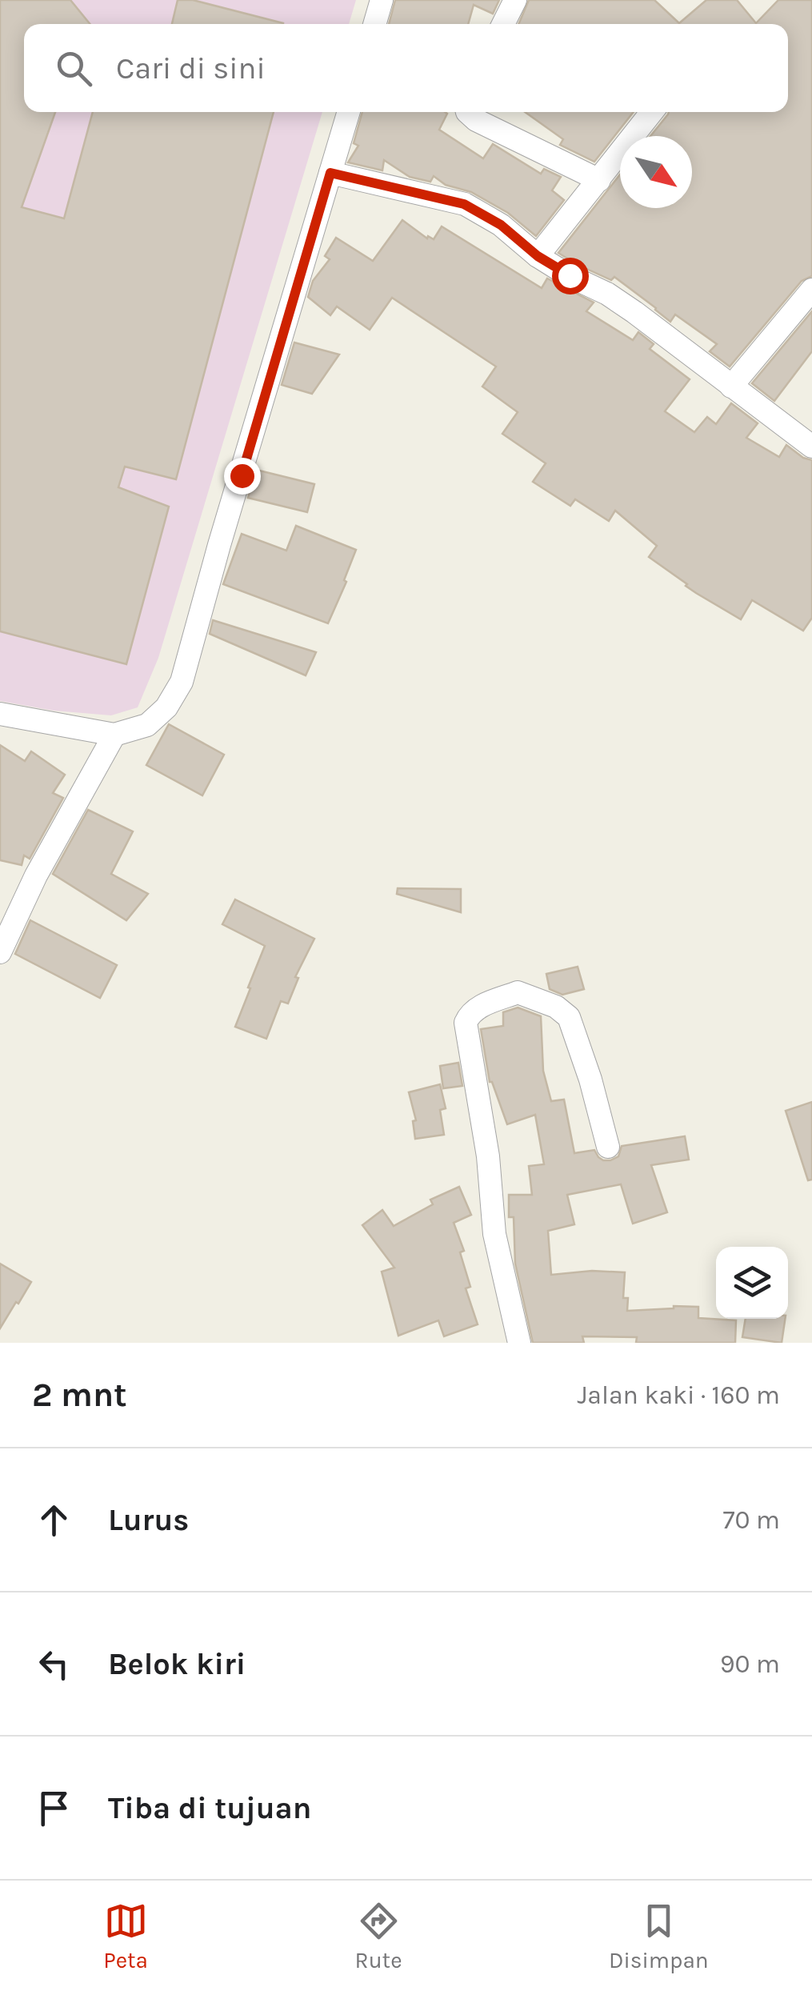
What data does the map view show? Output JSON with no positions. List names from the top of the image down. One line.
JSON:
{"north":"bottom right","page":{"search":"Cari di sini","heading":["2 mnt","Jalan kaki · 160 m"],"list":[["Lurus","70 m"],["Belok kiri","90 m"],"Tiba di tujuan"],"nav":["Peta","Rute","Disimpan"]}}
